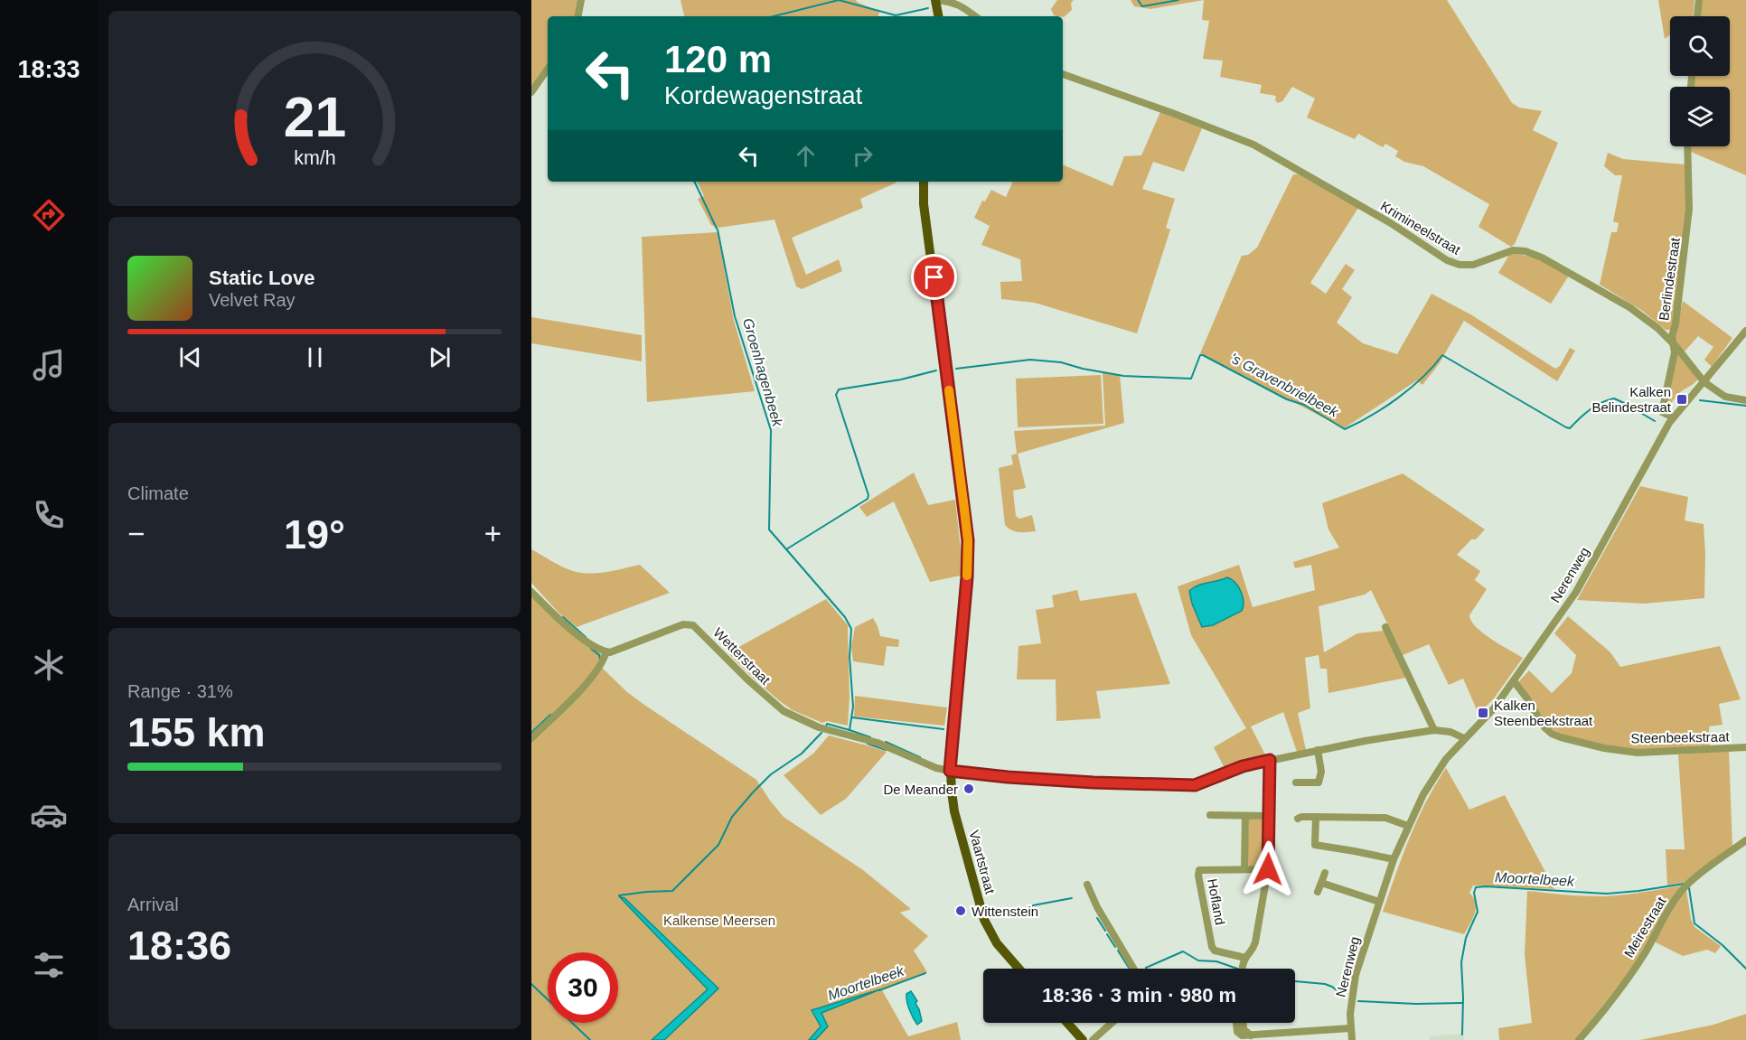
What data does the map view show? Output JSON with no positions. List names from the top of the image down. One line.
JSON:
{"streets":{"main road":["Vaartstraat"],"street":["Krimineelstraat","Berlindestraat","Nerenweg","Wetterstraat","Steenbeekstraat","Hofland","Meirestraat"]},"crossings":[["Krimineelstraat","Berlindestraat"],["Krimineelstraat","Nerenweg"],["Berlindestraat","Nerenweg"],["Nerenweg","Steenbeekstraat"],["Wetterstraat","Vaartstraat"]],"water":["Groenhagenbeek","'s Gravenbrielbeek","Moortelbeek"],"parks":["Kalkense Meersen"],"places":{"transit":["Kalken Belindestraat","Kalken Steenbeekstraat"],"other":["De Meander","Wittenstein"]},"page":{"tabs":"18:33","turn":["120 m","Kordewagenstraat"],"song":["Static Love","Velvet Ray"],"tile":["Climate",["Range · 31%","155 km"],["Arrival","18:36"]],"heat":["−","19°","+"],"limit":"30","trip":"18:36 · 3 min · 980 m","gauge":["21","km/h"]}}
